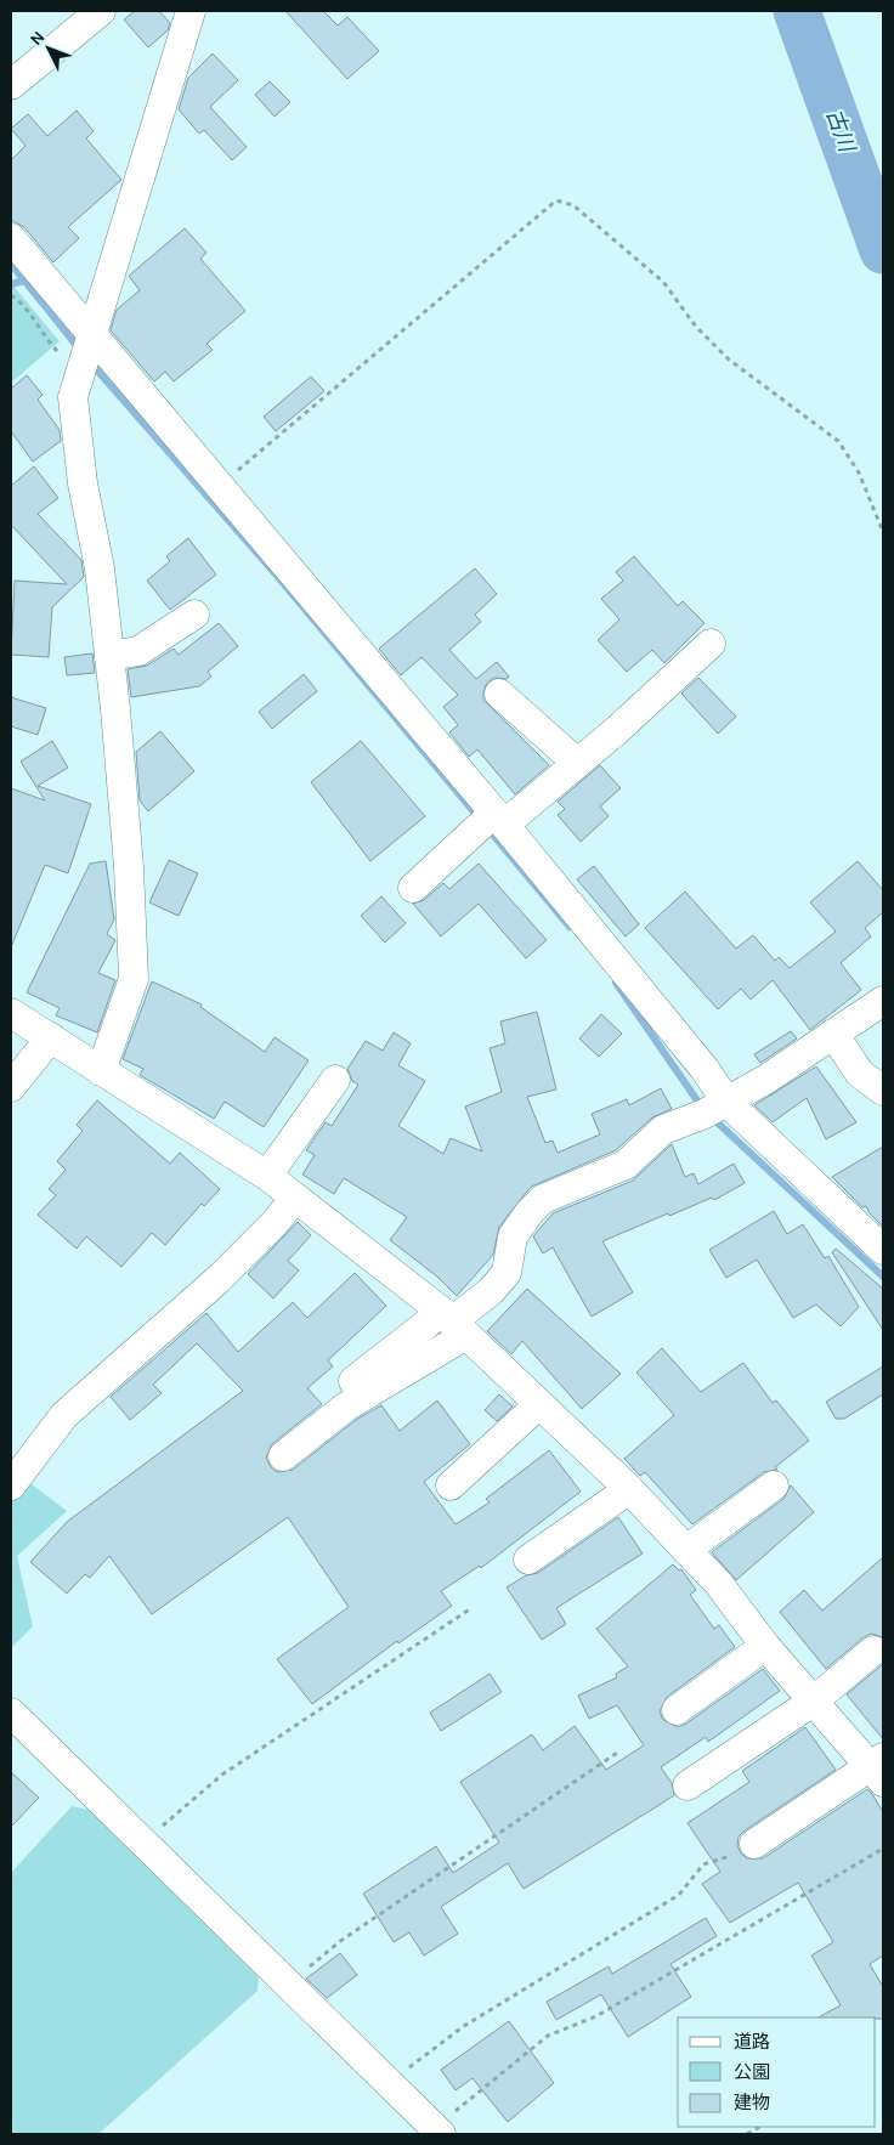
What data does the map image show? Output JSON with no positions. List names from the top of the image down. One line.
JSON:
{"water":["古川"],"legend":["道路","公園","建物"],"north":"top left"}
